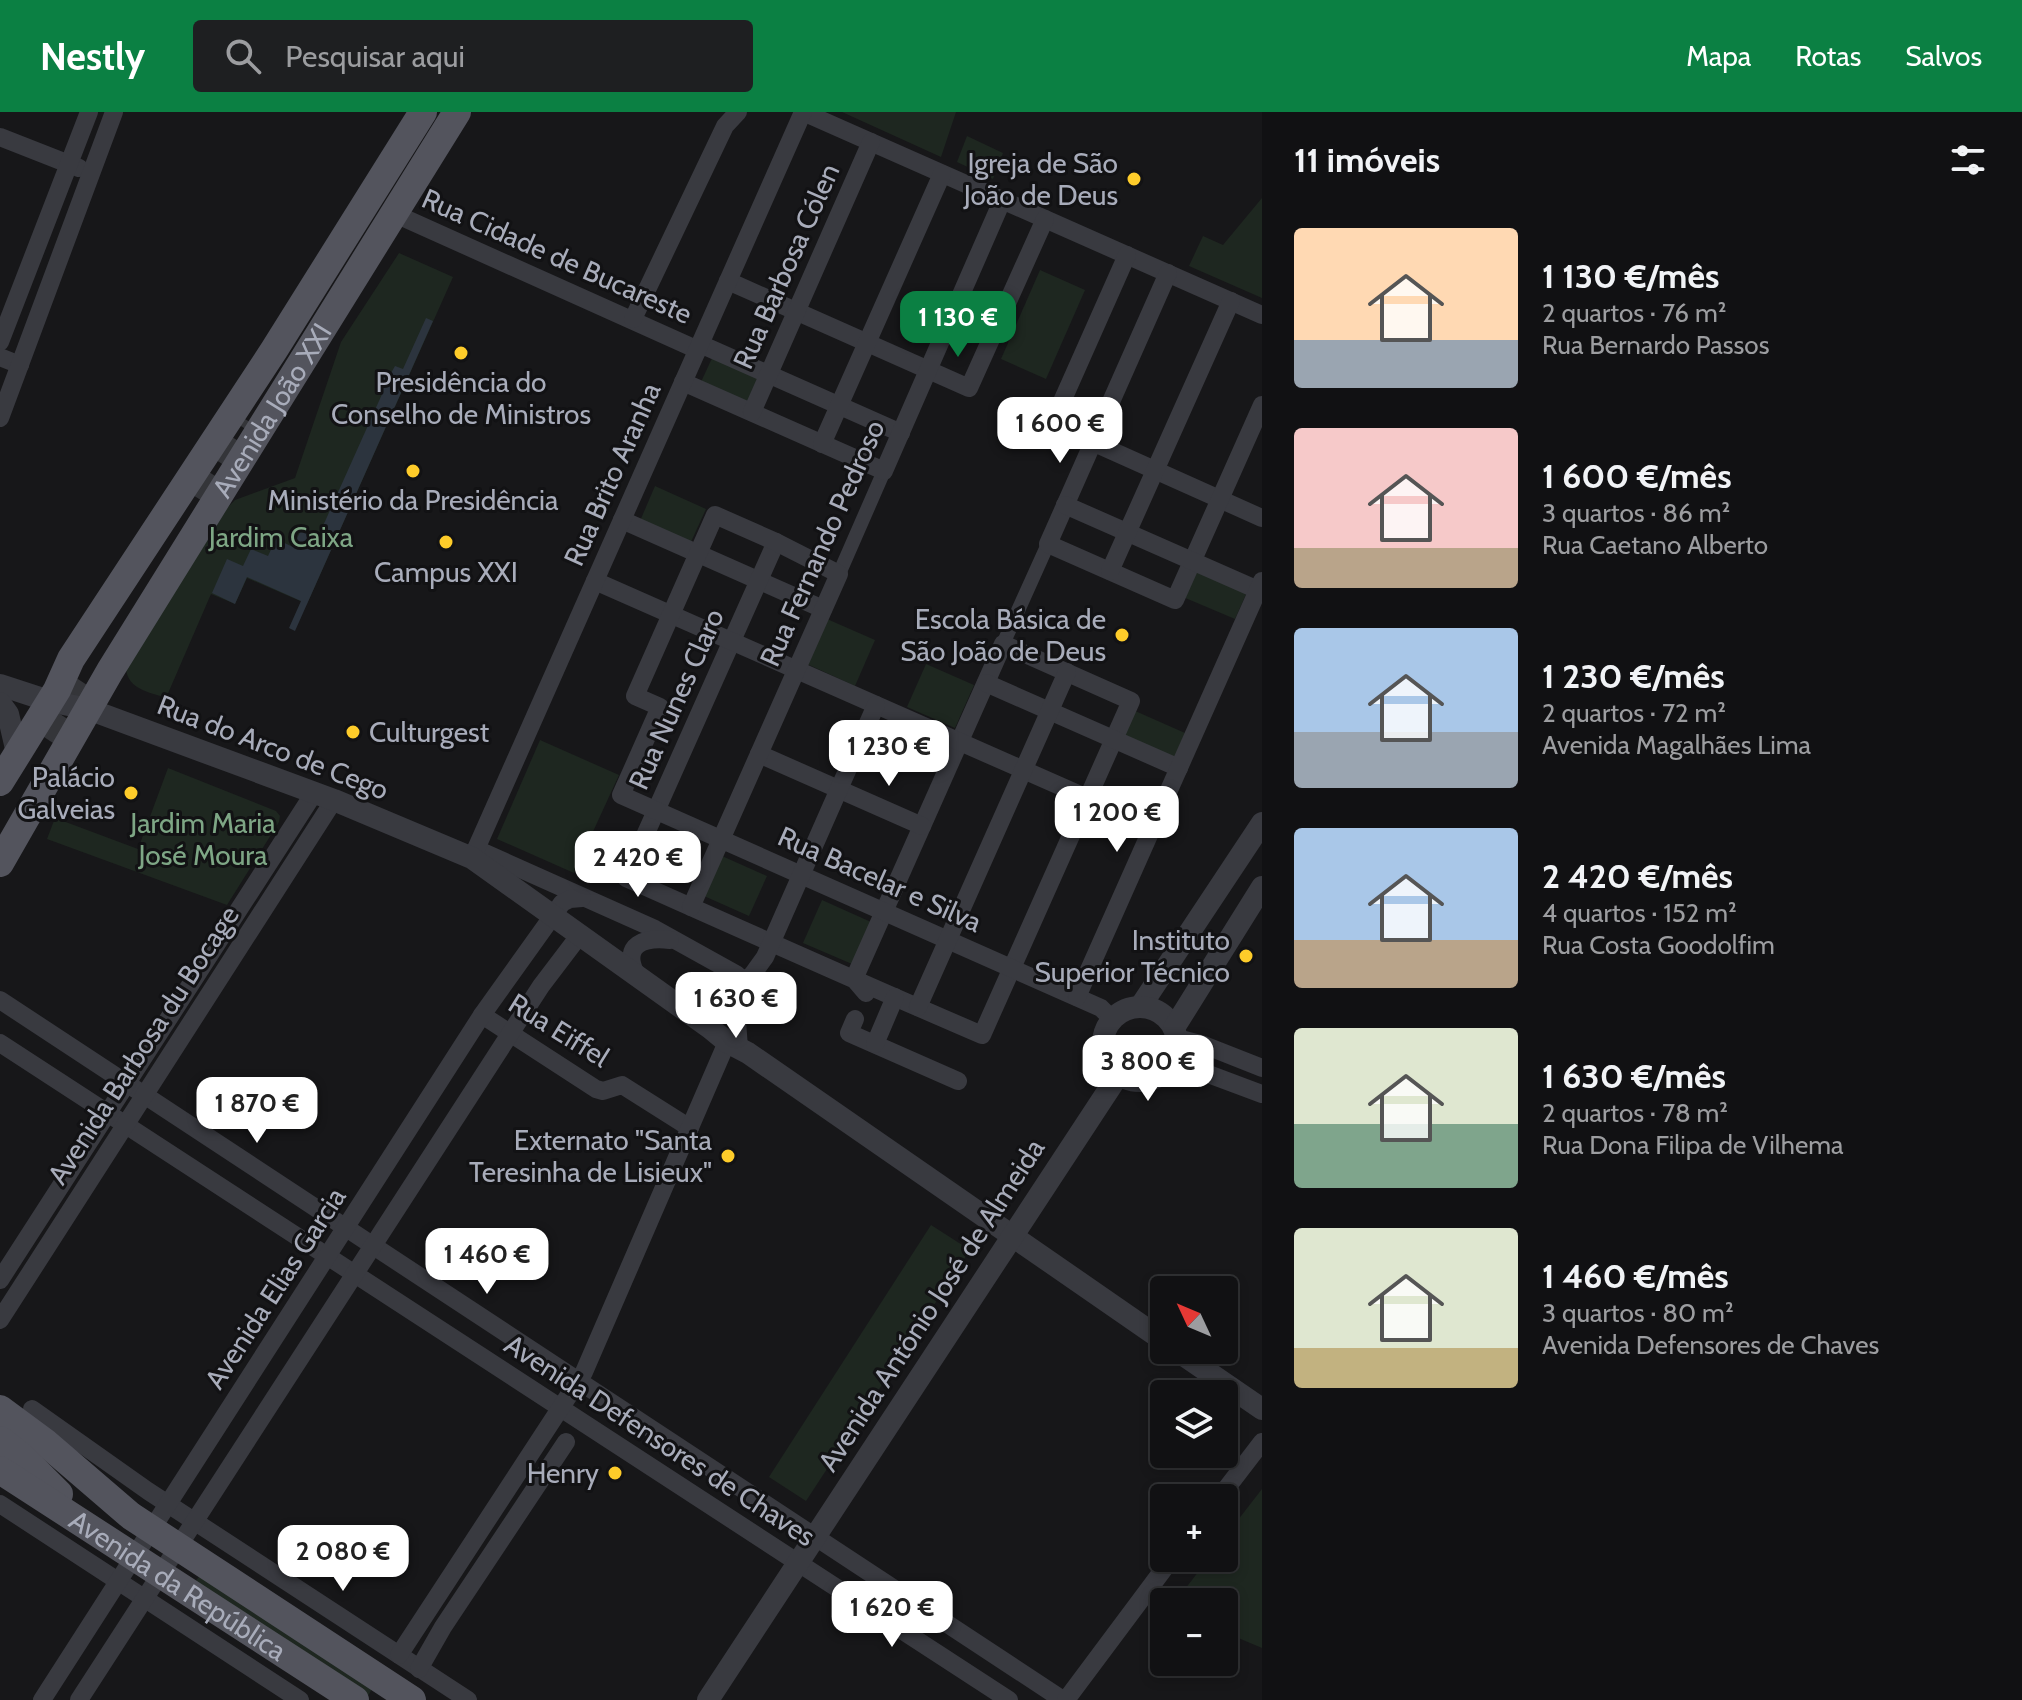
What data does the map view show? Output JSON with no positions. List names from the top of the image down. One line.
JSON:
{"streets":{"main road":["Avenida João XXI","Avenida da República"],"street":["Rua Cidade de Bucareste","Rua Barbosa Cólen","Rua Brito Aranha","Rua Fernando Pedroso","Rua Nunes Claro","Rua do Arco de Cego","Rua Bacelar e Silva","Rua Eiffel","Avenida Barbosa du Bocage","Avenida Elias Garcia","Avenida António José de Almeida","Avenida Defensores de Chaves"]},"crossings":[["Rua Cidade de Bucareste","Rua Barbosa Cólen"],["Rua Cidade de Bucareste","Avenida João XXI"],["Rua Cidade de Bucareste","Rua Brito Aranha"],["Rua Cidade de Bucareste","Rua Fernando Pedroso"],["Avenida João XXI","Rua do Arco de Cego"],["Rua Brito Aranha","Rua do Arco de Cego"],["Rua Fernando Pedroso","Rua Nunes Claro"],["Rua Fernando Pedroso","Rua Bacelar e Silva"],["Rua Nunes Claro","Rua Bacelar e Silva"],["Rua do Arco de Cego","Avenida Barbosa du Bocage"],["Rua do Arco de Cego","Avenida Elias Garcia"],["Rua do Arco de Cego","Avenida António José de Almeida"],["Rua Bacelar e Silva","Avenida António José de Almeida"],["Rua Eiffel","Avenida Elias Garcia"],["Avenida Barbosa du Bocage","Avenida Defensores de Chaves"],["Avenida Elias Garcia","Avenida Defensores de Chaves"],["Avenida Elias Garcia","Avenida da República"],["Avenida António José de Almeida","Avenida Defensores de Chaves"]],"parks":["Jardim Caixa","Jardim Maria José Moura"],"places":["Igreja de São João de Deus","Presidência do Conselho de Ministros","Ministério da Presidência","Campus XXI","Escola Básica de São João de Deus","Culturgest","Palácio Galveias","Instituto Superior Técnico","Externato \"Santa Teresinha de Lisieux\"","Henry"],"north":"top left","page":{"header":"Nestly","search":"Pesquisar aqui","nav":["Mapa","Rotas","Salvos"],"heading":"11 imóveis","list":[{"name":"1 130 €/mês","note":"2 quartos · 76 m² · Rua Bernardo Passos"},{"name":"1 600 €/mês","note":"3 quartos · 86 m² · Rua Caetano Alberto"},{"name":"1 230 €/mês","note":"2 quartos · 72 m² · Avenida Magalhães Lima"},{"name":"2 420 €/mês","note":"4 quartos · 152 m² · Rua Costa Goodolfim"},{"name":"1 630 €/mês","note":"2 quartos · 78 m² · Rua Dona Filipa de Vilhema"},{"name":"1 460 €/mês","note":"3 quartos · 80 m² · Avenida Defensores de Chaves"}],"price":["1 130 €","1 600 €","1 230 €","1 200 €","2 420 €","1 630 €","3 800 €","1 870 €","1 460 €","2 080 €","1 620 €"],"map_buttons":["+","−"]}}
